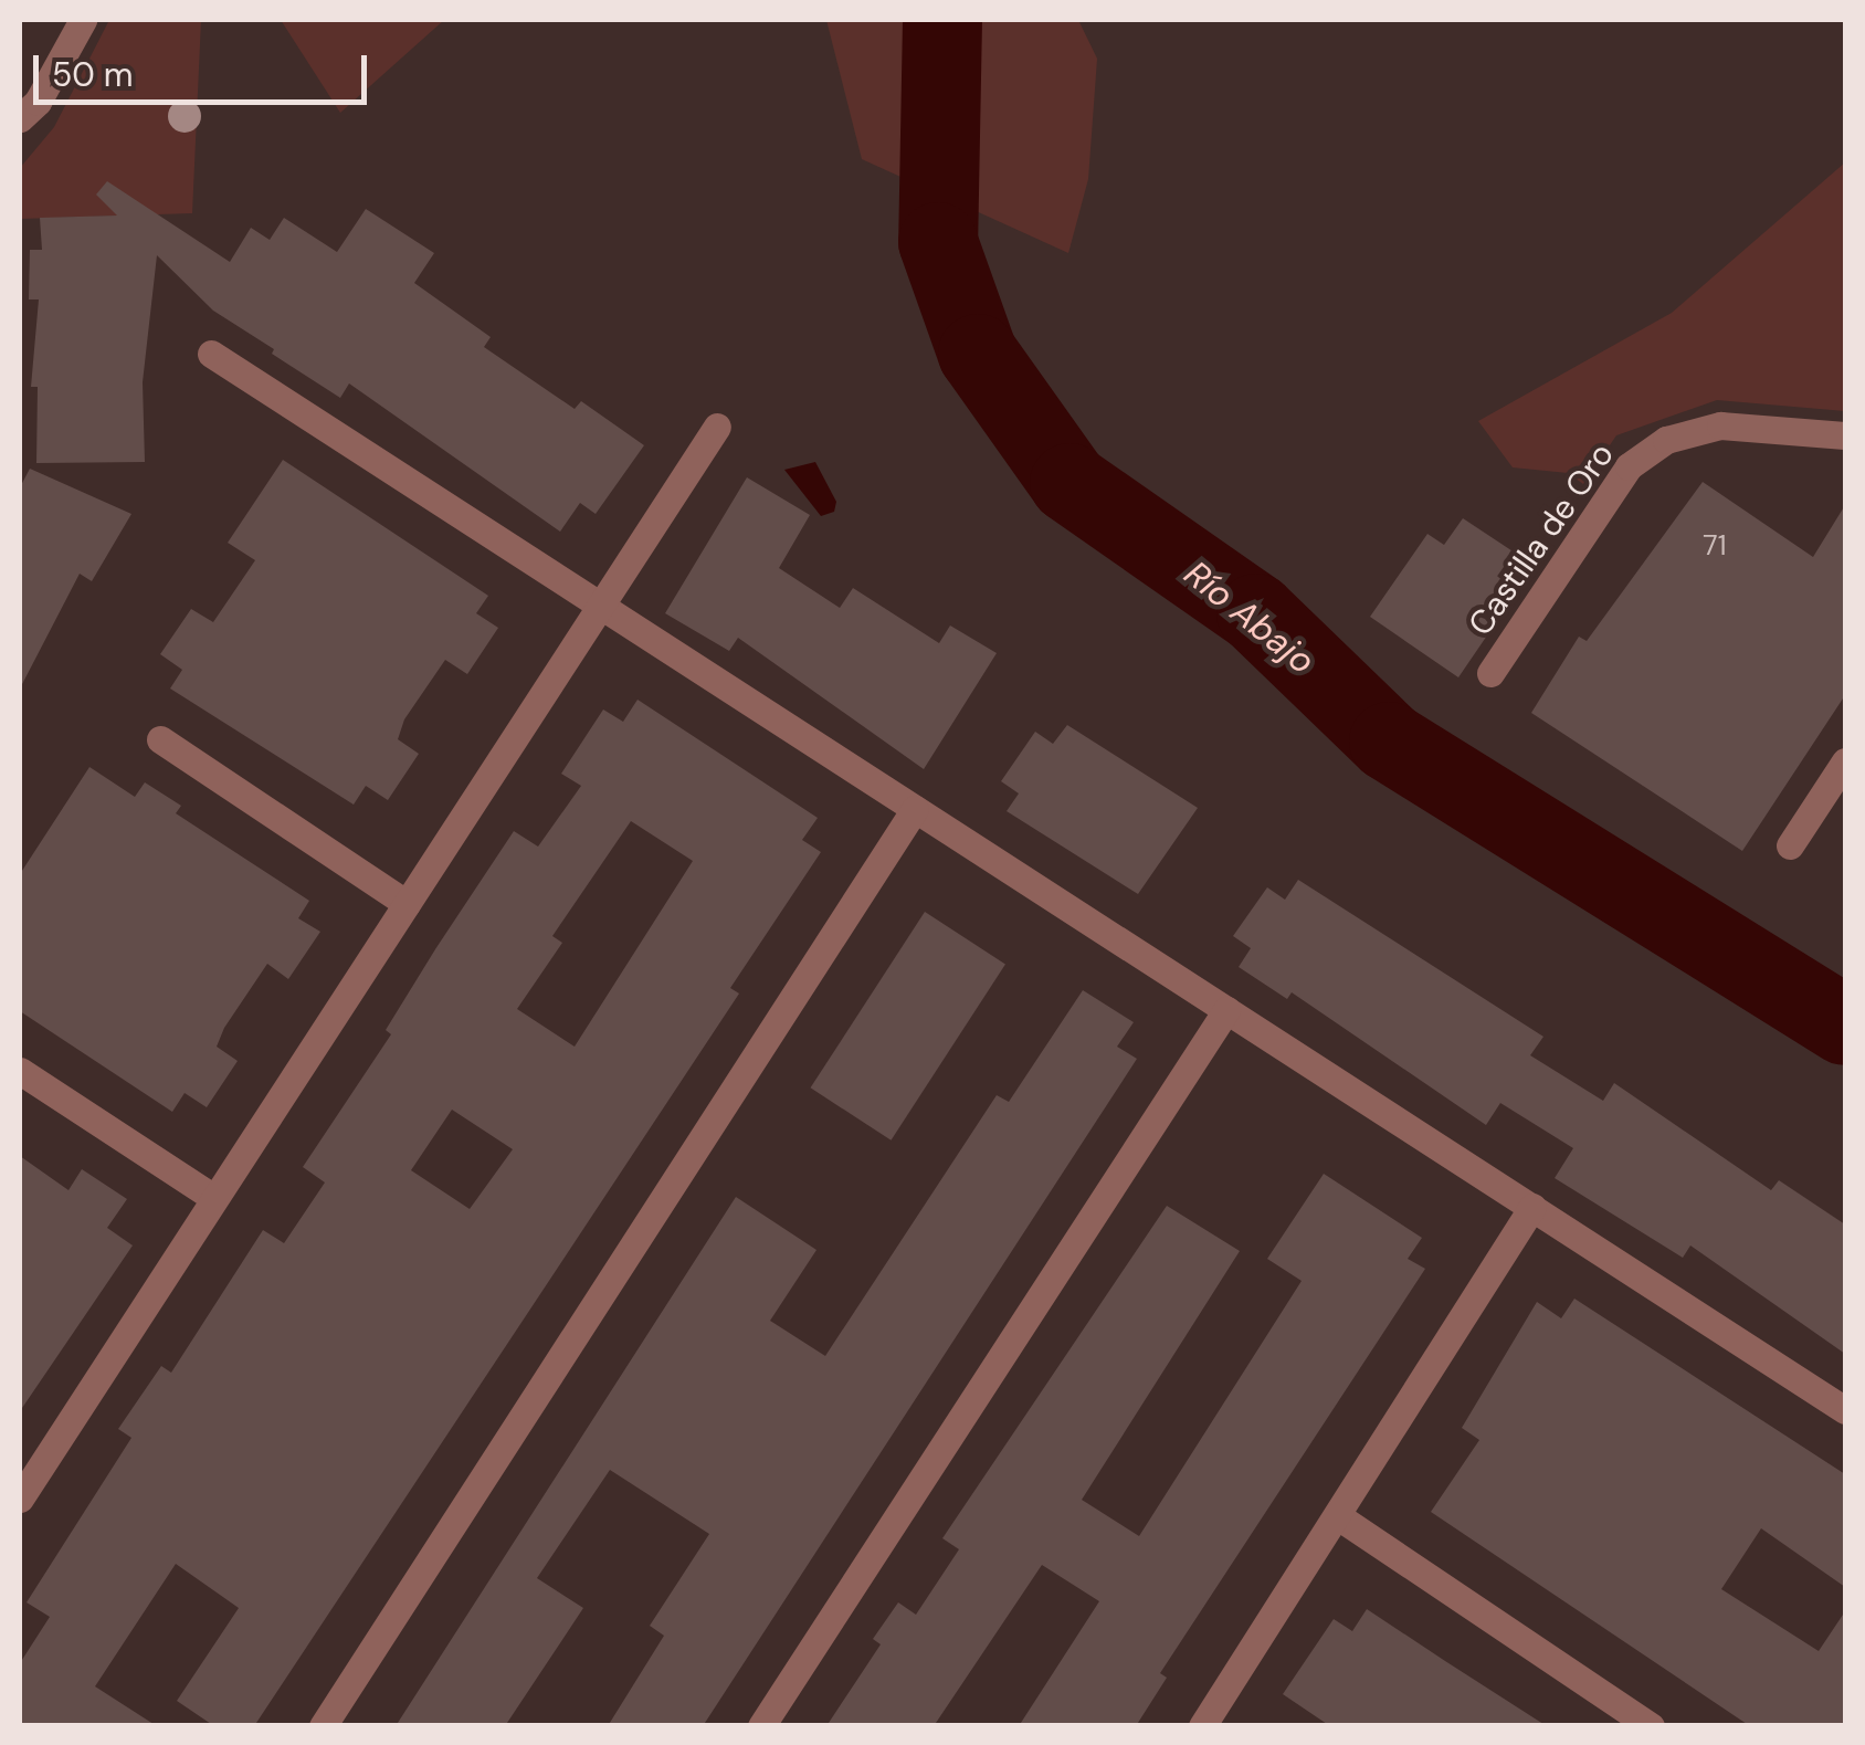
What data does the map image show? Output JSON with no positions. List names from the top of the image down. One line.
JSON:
{"streets":{"street":["Castilla de Oro"]},"water":["Río Abajo"],"house_numbers":["71"],"scale_bar":"50 m"}
